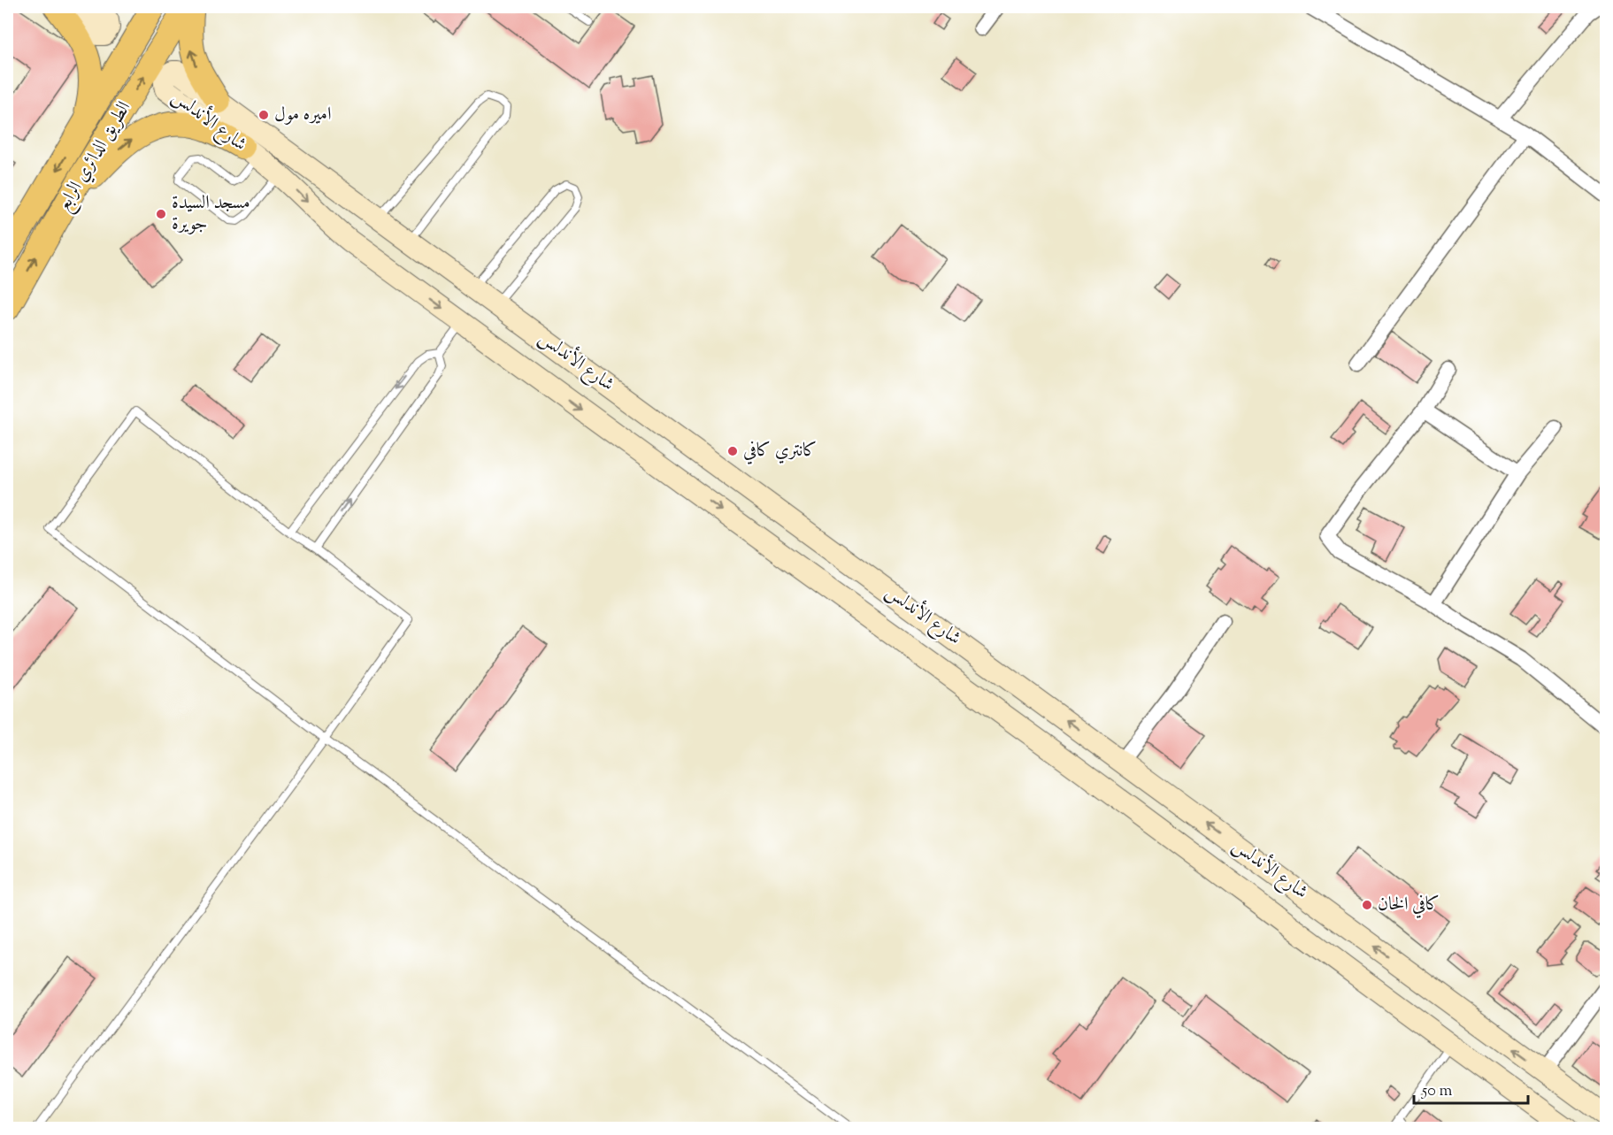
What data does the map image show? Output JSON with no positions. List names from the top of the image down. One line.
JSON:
{"streets":{"main road":["شارع الأندلس","الطريق الدائري الرابع"]},"places":["اميره مول","مسجد السيدة جويرة","كانتري كافي","كافي الخان"],"scale_bar":"50 m"}
